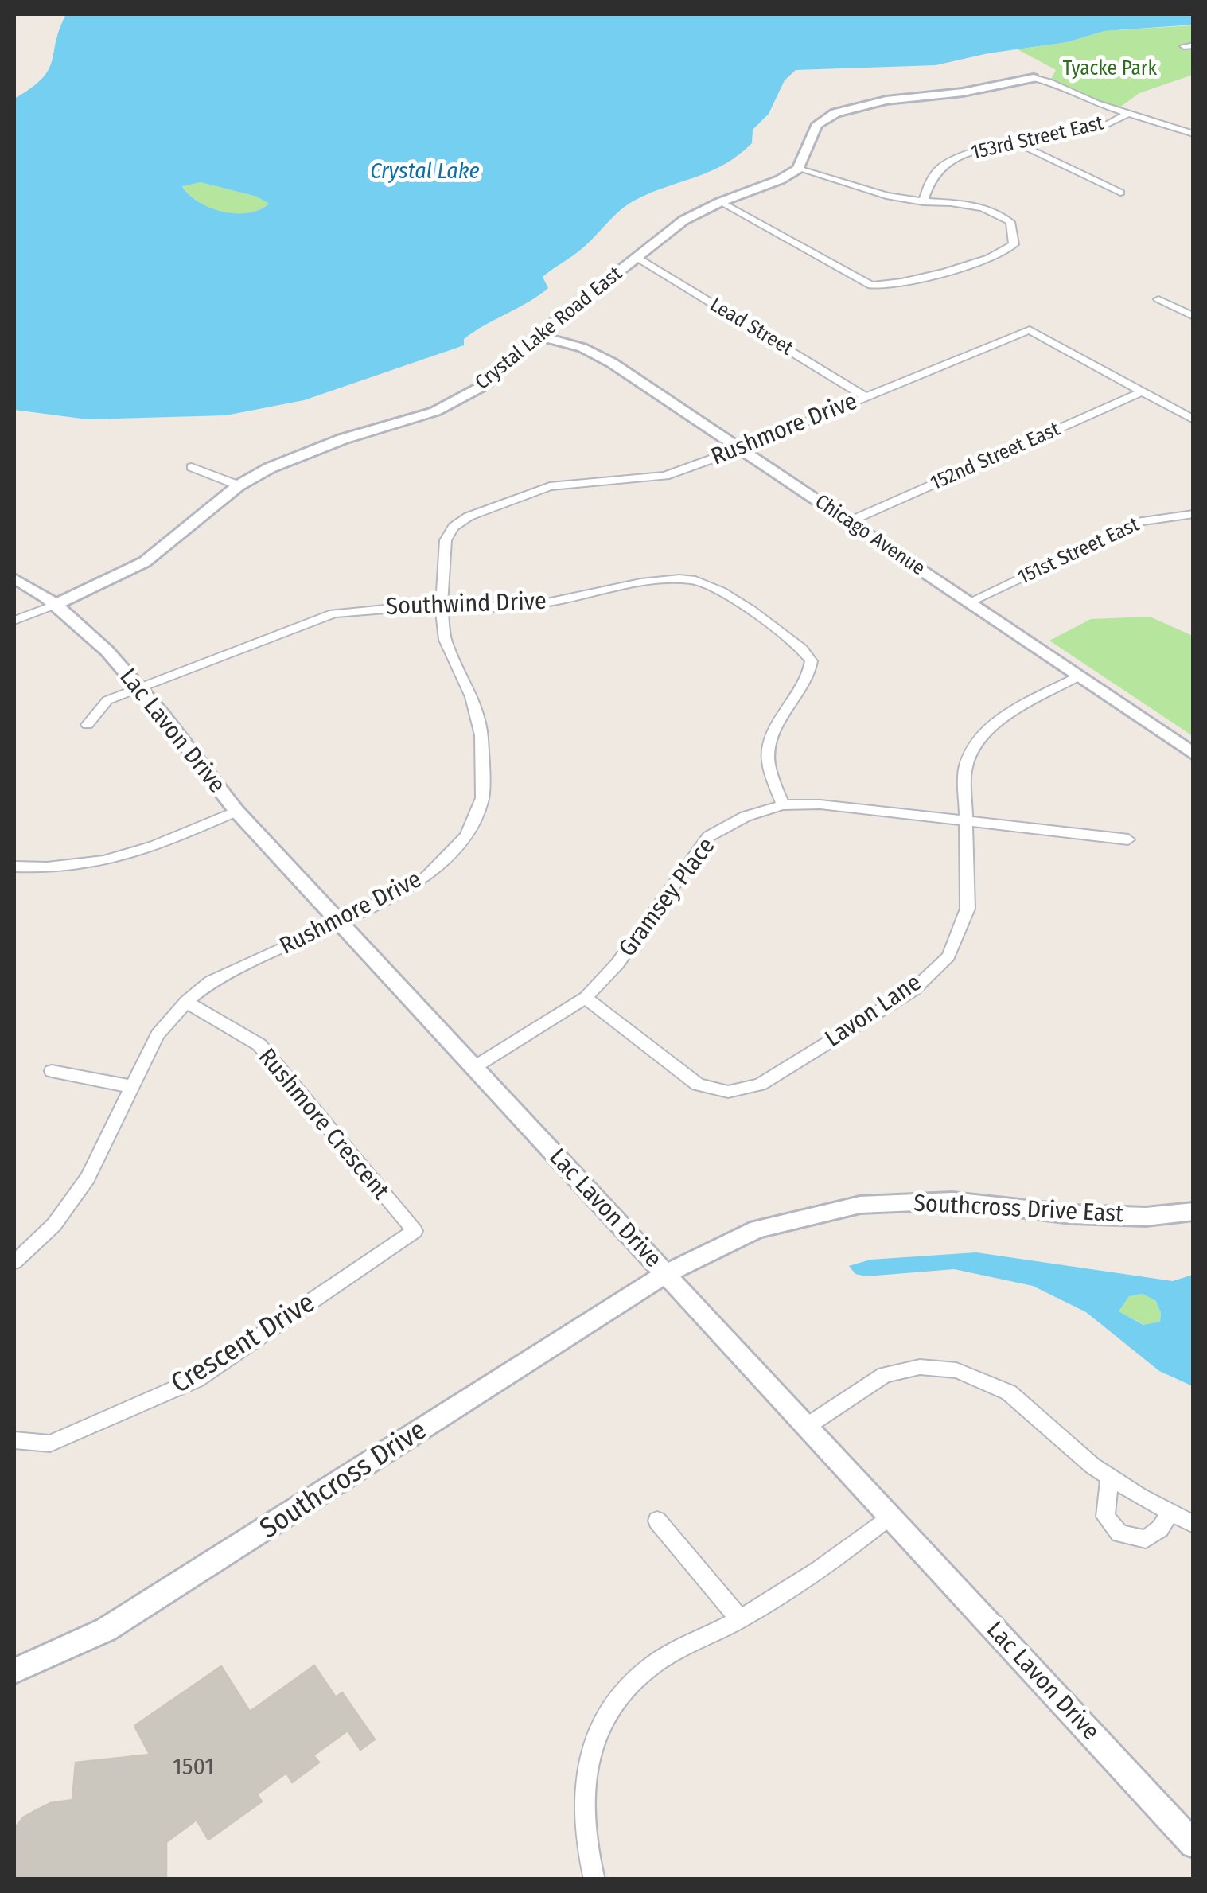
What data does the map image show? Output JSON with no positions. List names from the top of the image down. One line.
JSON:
{"streets":{"street":["153rd Street East","Lead Street","Crystal Lake Road East","Rushmore Drive","152nd Street East","Chicago Avenue","151st Street East","Southwind Drive","Lac Lavon Drive","Gramsey Place","Lavon Lane","Rushmore Crescent","Southcross Drive East","Crescent Drive","Southcross Drive"]},"crossings":[["Lead Street","Crystal Lake Road East"],["Lead Street","Rushmore Drive"],["Crystal Lake Road East","Chicago Avenue"],["Crystal Lake Road East","Lac Lavon Drive"],["Rushmore Drive","152nd Street East"],["Rushmore Drive","Chicago Avenue"],["Rushmore Drive","Southwind Drive"],["Rushmore Drive","Lac Lavon Drive"],["Rushmore Drive","Rushmore Crescent"],["152nd Street East","Chicago Avenue"],["Chicago Avenue","151st Street East"],["Chicago Avenue","Lavon Lane"],["Southwind Drive","Lac Lavon Drive"],["Southwind Drive","Gramsey Place"],["Lac Lavon Drive","Gramsey Place"],["Lac Lavon Drive","Southcross Drive East"],["Lac Lavon Drive","Southcross Drive"],["Gramsey Place","Lavon Lane"],["Rushmore Crescent","Crescent Drive"],["Southcross Drive East","Southcross Drive"]],"water":["Crystal Lake"],"parks":["Tyacke Park"],"house_numbers":["1501"]}
